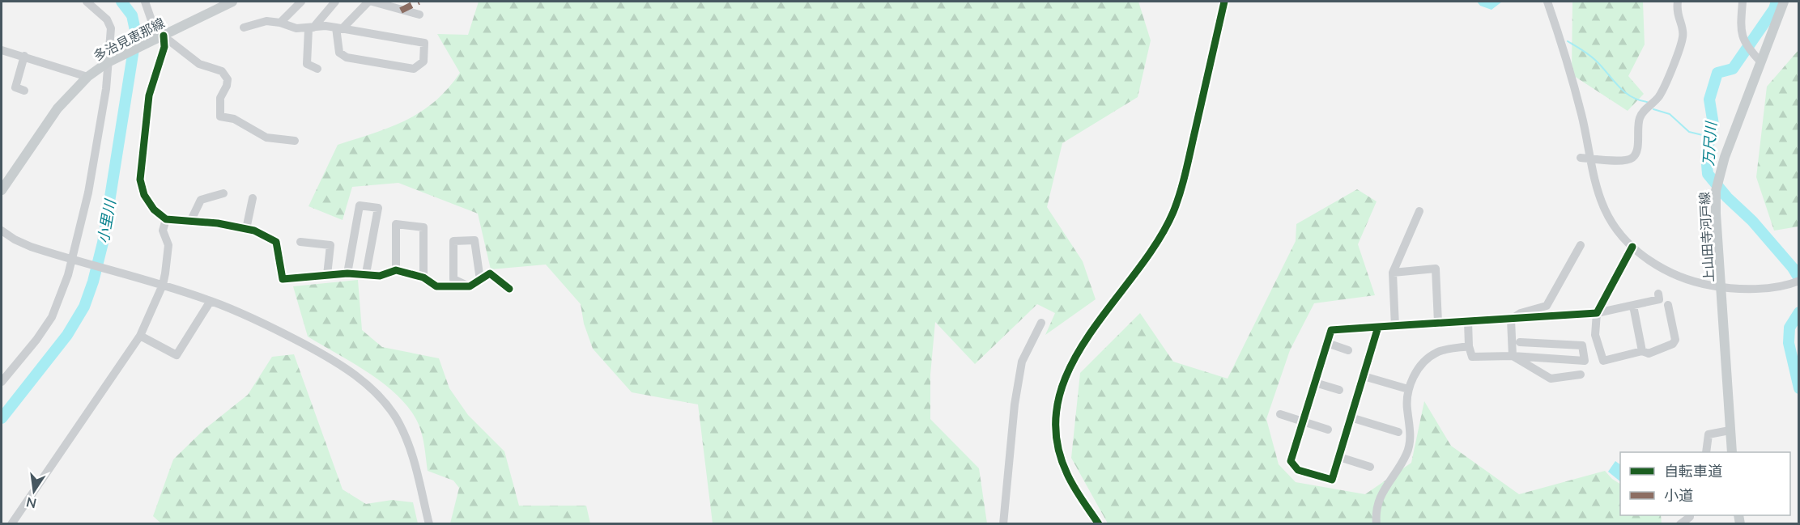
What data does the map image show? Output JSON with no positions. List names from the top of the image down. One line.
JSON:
{"streets":{"main road":["多治見恵那線","上山田寺河戸線"]},"water":["万尺川","小里川"],"legend":["自転車道","小道"],"north":"bottom"}
